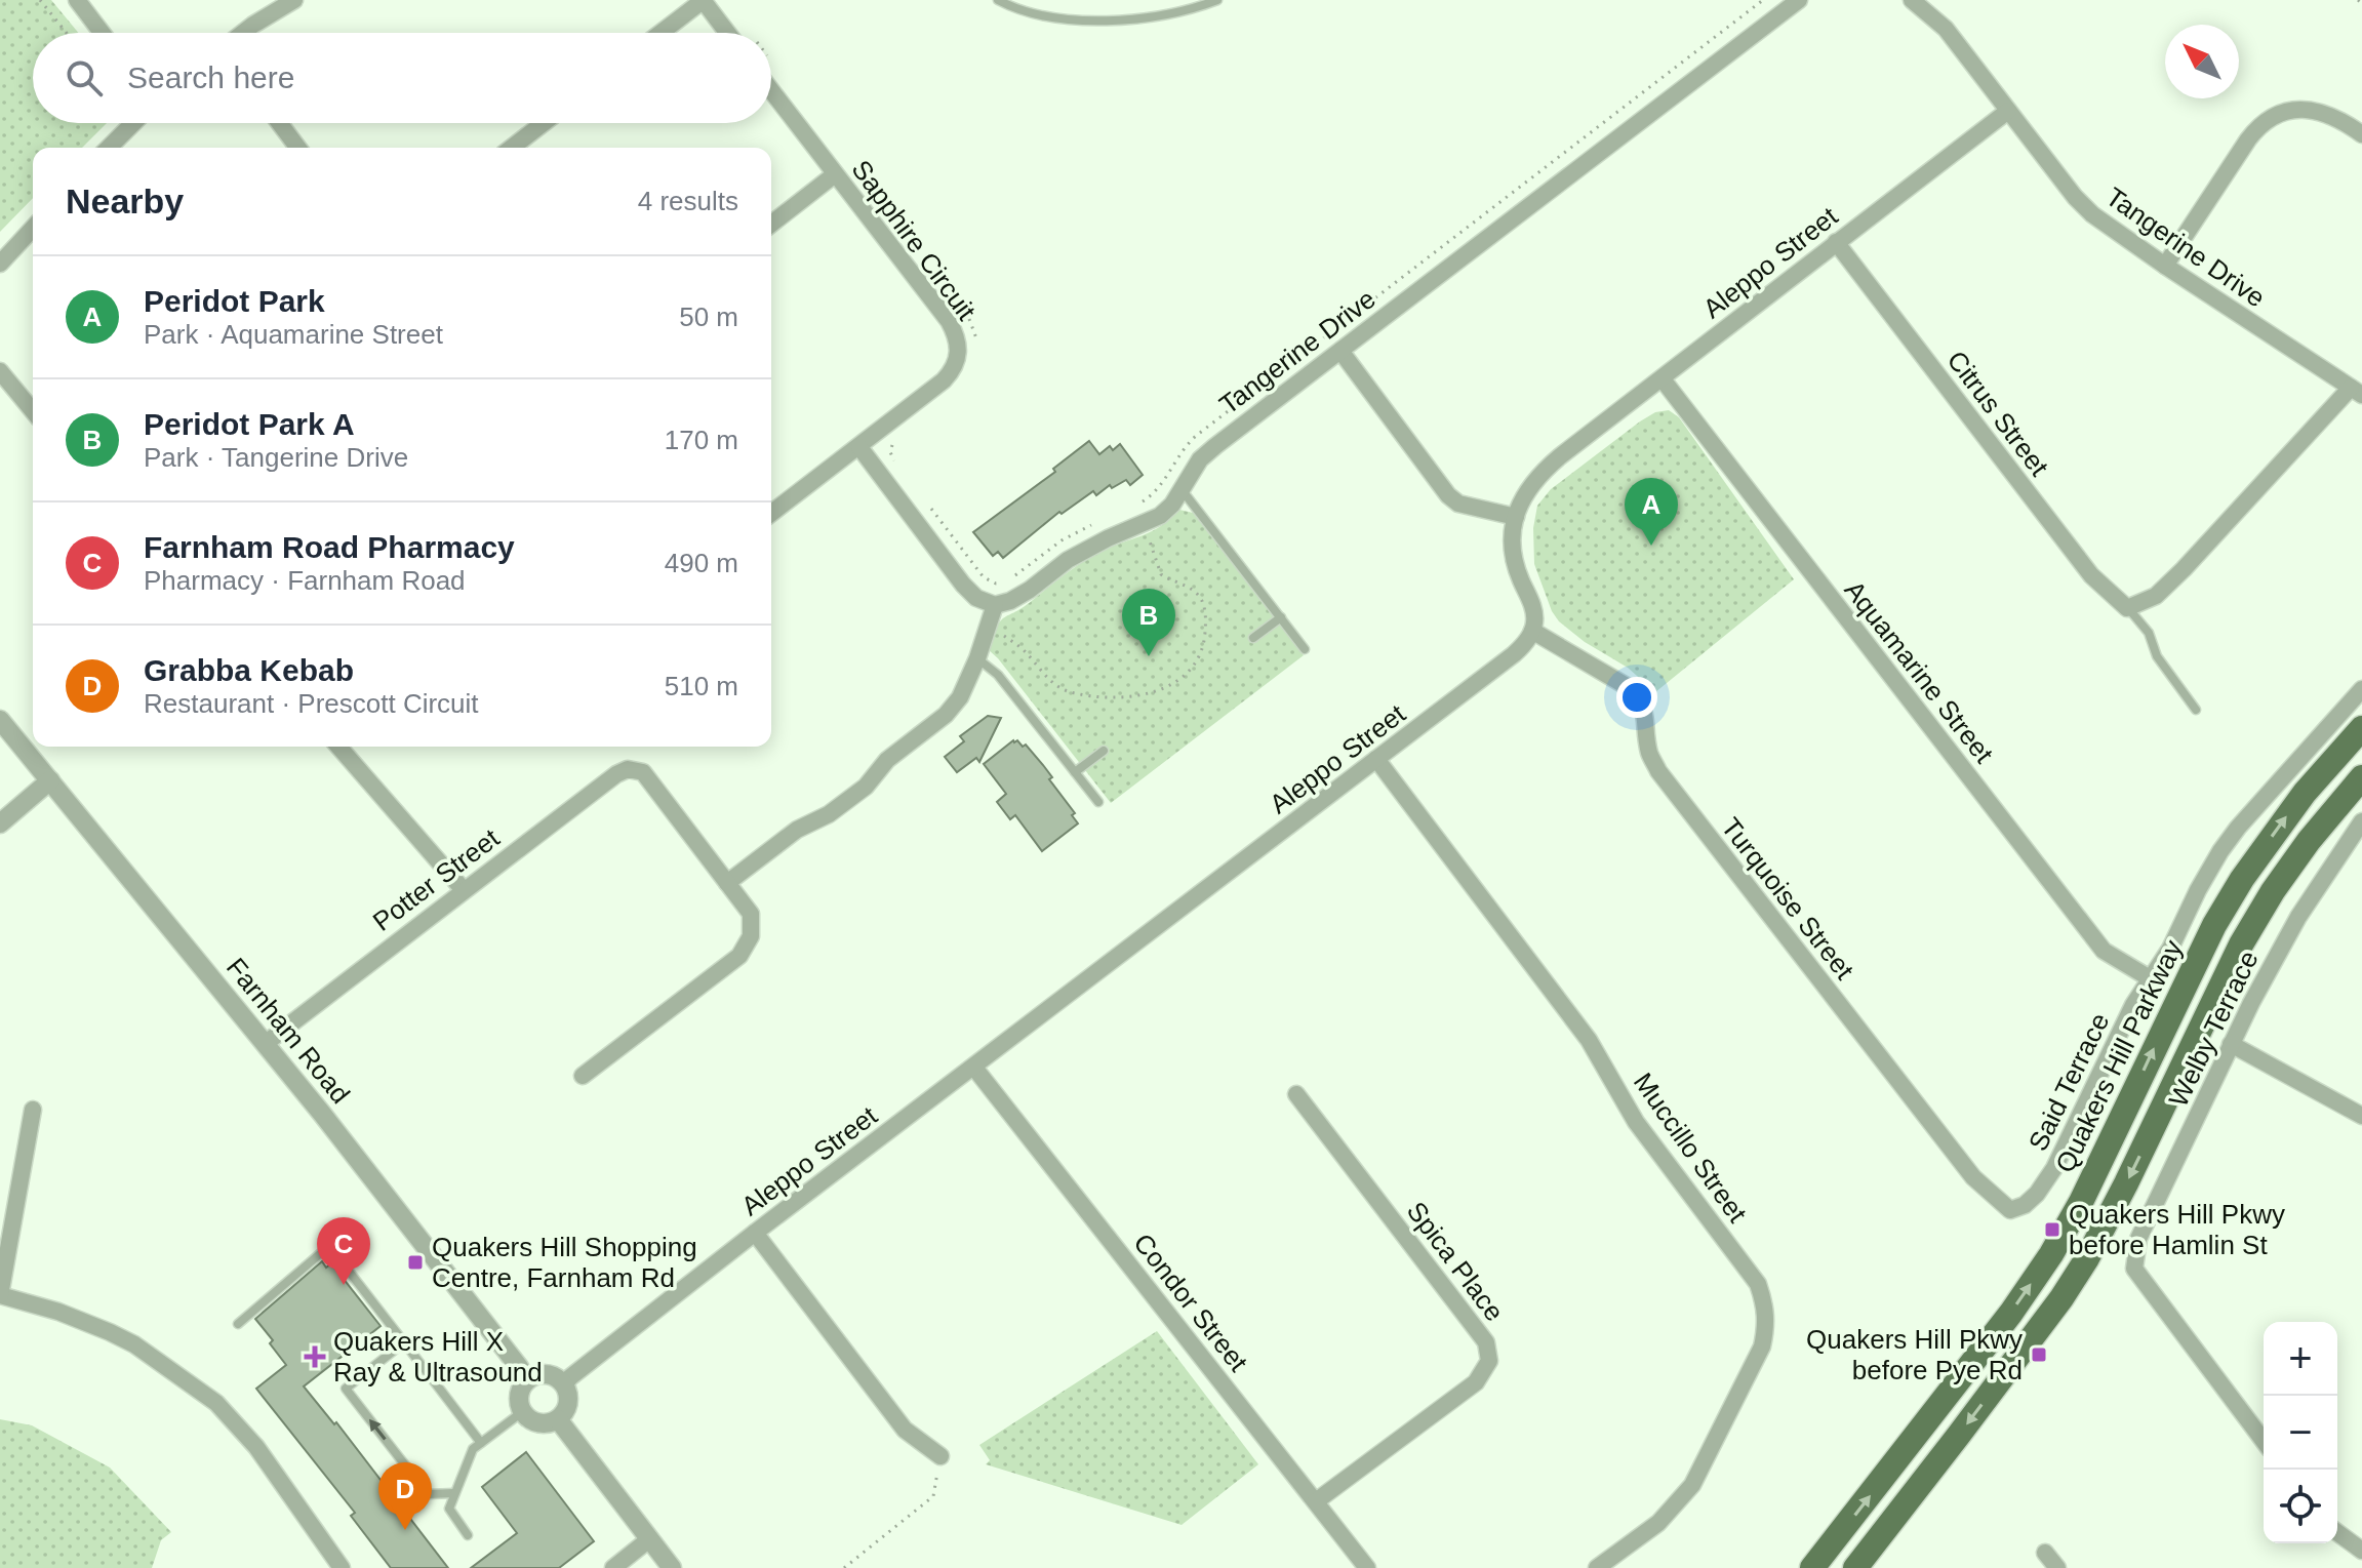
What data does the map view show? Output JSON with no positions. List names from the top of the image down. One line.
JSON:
{"streets":{"main road":["Quakers Hill Parkway"],"street":["Sapphire Circuit","Tangerine Drive","Aleppo Street","Citrus Street","Aquamarine Street","Potter Street","Turquoise Street","Welby Terrace","Farnham Road","Said Terrace","Muccillo Street","Spica Place","Condor Street"]},"crossings":[["Tangerine Drive","Aleppo Street"],["Aleppo Street","Citrus Street"],["Aleppo Street","Aquamarine Street"],["Aleppo Street","Turquoise Street"],["Aleppo Street","Farnham Road"],["Aleppo Street","Muccillo Street"],["Aleppo Street","Condor Street"],["Aquamarine Street","Said Terrace"],["Potter Street","Farnham Road"],["Turquoise Street","Said Terrace"],["Spica Place","Condor Street"]],"places":{"transit":["Quakers Hill Pkwy before Hamlin St","Quakers Hill Shopping Centre, Farnham Rd","Quakers Hill Pkwy before Pye Rd"],"health":["Quakers Hill X Ray & Ultrasound"]},"north":"top left","page":{"search":"Search here","heading":["Nearby","4 results"],"list":[{"mark":"A","name":"Peridot Park","note":"Park · Aquamarine Street","value":"50 m"},{"mark":"B","name":"Peridot Park A","note":"Park · Tangerine Drive","value":"170 m"},{"mark":"C","name":"Farnham Road Pharmacy","note":"Pharmacy · Farnham Road","value":"490 m"},{"mark":"D","name":"Grabba Kebab","note":"Restaurant · Prescott Circuit","value":"510 m"}],"pins":["A","B","C","D"],"map_buttons":["+","−"]}}
